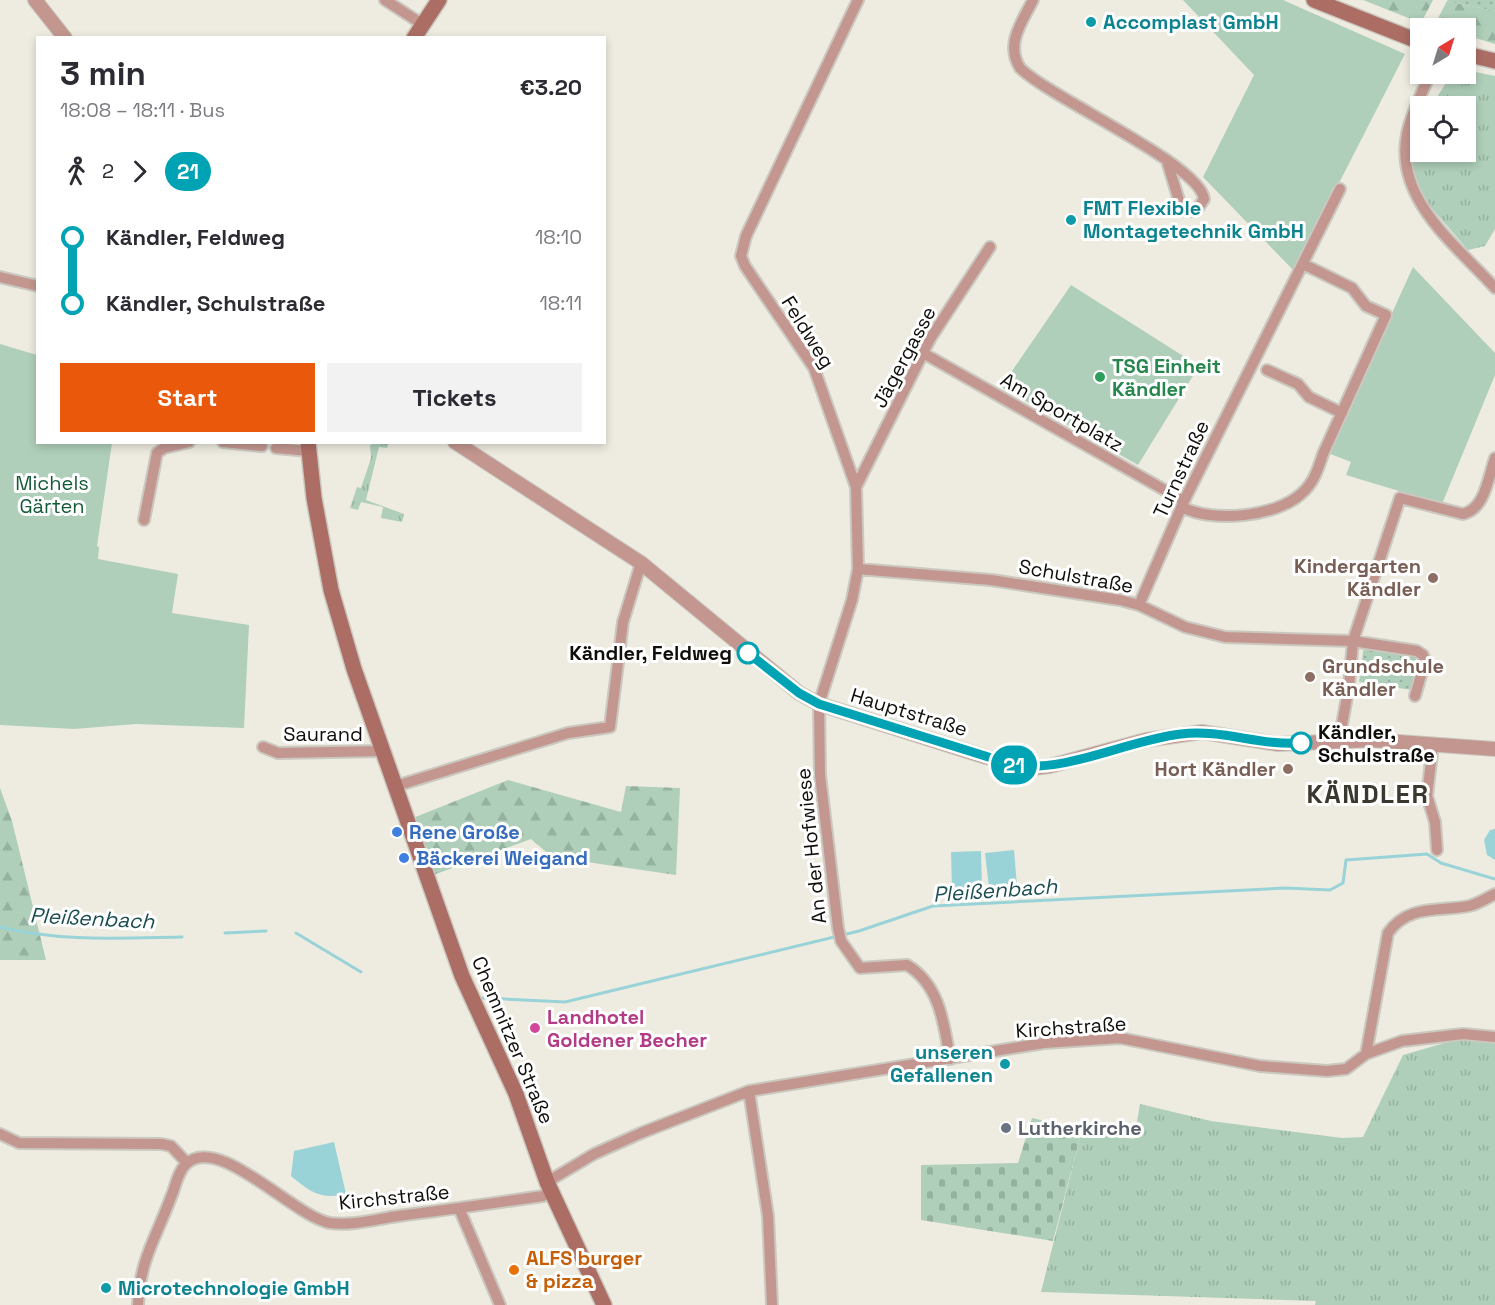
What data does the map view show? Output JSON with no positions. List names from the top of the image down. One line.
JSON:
{"streets":{"main road":["Chemnitzer Straße"],"street":["Feldweg","Jägergasse","Am Sportplatz","Turnstraße","Schulstraße","Hauptstraße","Saurand","An der Hofwiese","Kirchstraße"]},"crossings":[["Feldweg","Jägergasse"],["Feldweg","Schulstraße"],["Feldweg","Hauptstraße"],["Feldweg","An der Hofwiese"],["Jägergasse","Am Sportplatz"],["Am Sportplatz","Turnstraße"],["Turnstraße","Schulstraße"],["Hauptstraße","An der Hofwiese"],["Saurand","Chemnitzer Straße"],["An der Hofwiese","Kirchstraße"],["Kirchstraße","Chemnitzer Straße"]],"districts":["KÄNDLER"],"water":["Pleißenbach"],"parks":["Michels Gärten"],"places":["Accomplast GmbH","FMT Flexible Montagetechnik GmbH","TSG Einheit Kändler","Kindergarten Kändler","Kändler, Feldweg","Grundschule Kändler","Kändler, Schulstraße","Hort Kändler","Rene Große","Bäckerei Weigand","Landhotel Goldener Becher","unseren Gefallenen","Lutherkirche","ALFS burger & pizza","Microtechnologie GmbH"],"lines":["bus line 21"],"north":"top right","page":{"on_map":"21","heading":["3 min","18:08 – 18:11 · Bus","€3.20"],"legs":["2","21"],"list":[{"name":"Kändler, Feldweg","value":"18:10"},{"name":"Kändler, Schulstraße","value":"18:11"}],"buttons":["Start","Tickets"]}}
